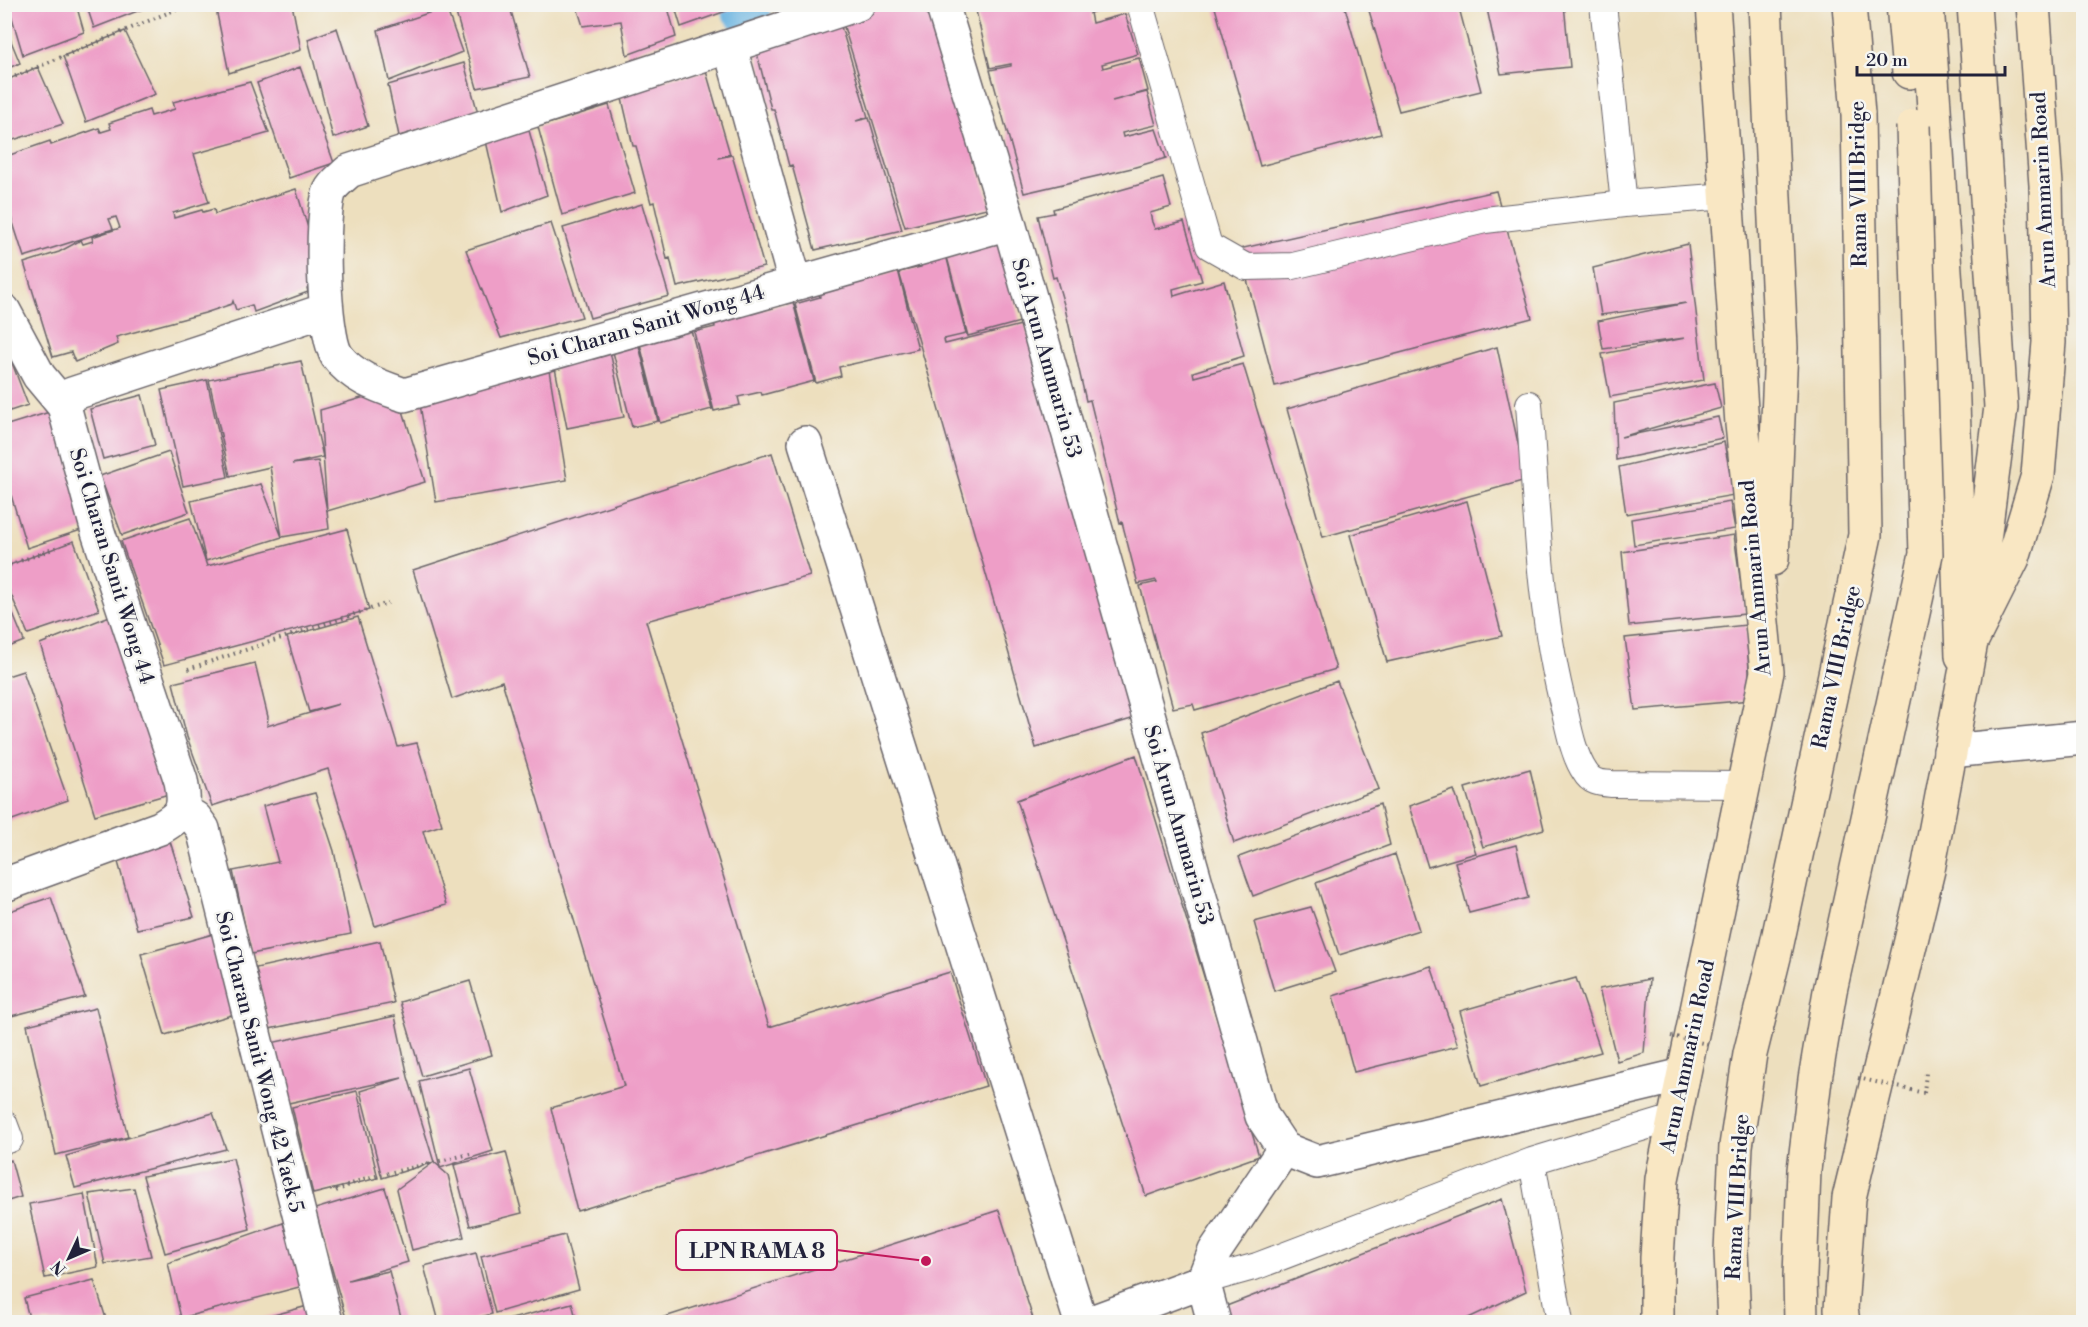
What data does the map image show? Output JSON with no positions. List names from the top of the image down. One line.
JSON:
{"streets":{"main road":["Rama VIII Bridge","Arun Ammarin Road"],"street":["Soi Charan Sanit Wong 44","Soi Arun Ammarin 53","Soi Charan Sanit Wong 42 Yaek 5"]},"crossings":[["Soi Charan Sanit Wong 44","Soi Arun Ammarin 53"],["Soi Charan Sanit Wong 44","Soi Charan Sanit Wong 42 Yaek 5"]],"places":["LPN RAMA 8"],"scale_bar":"20 m","north":"bottom left"}
